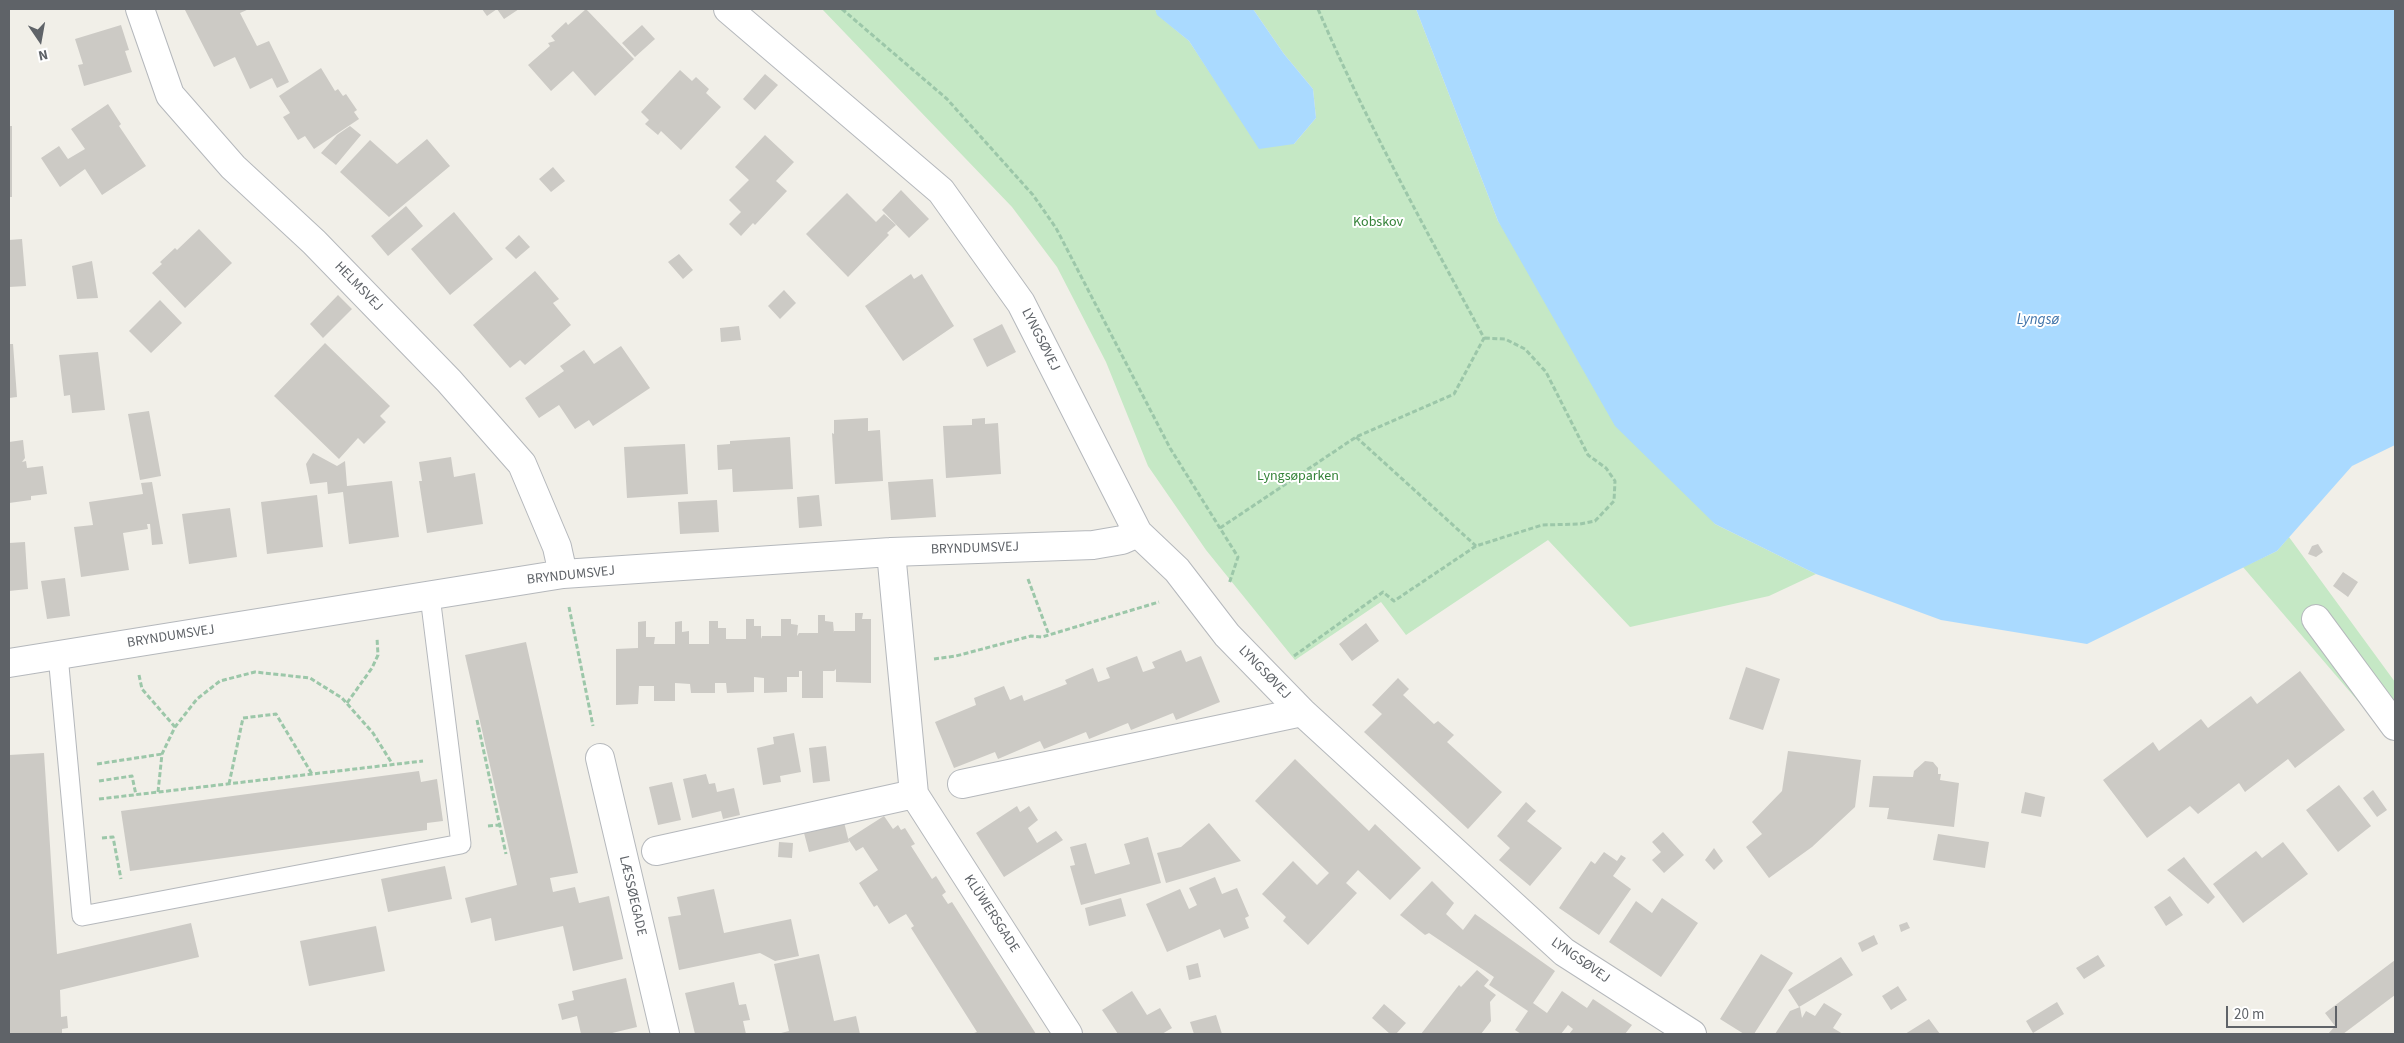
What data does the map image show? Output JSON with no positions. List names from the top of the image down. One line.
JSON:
{"streets":{"street":["HELMSVEJ","LYNGSØVEJ","BRYNDUMSVEJ","LÆSSØEGADE","KLÜWERSGADE"]},"crossings":[["HELMSVEJ","BRYNDUMSVEJ"],["LYNGSØVEJ","BRYNDUMSVEJ"],["BRYNDUMSVEJ","KLÜWERSGADE"]],"water":["Lyngsø"],"parks":["Kobskov","Lyngsøparken"],"scale_bar":"20 m","north":"bottom"}
